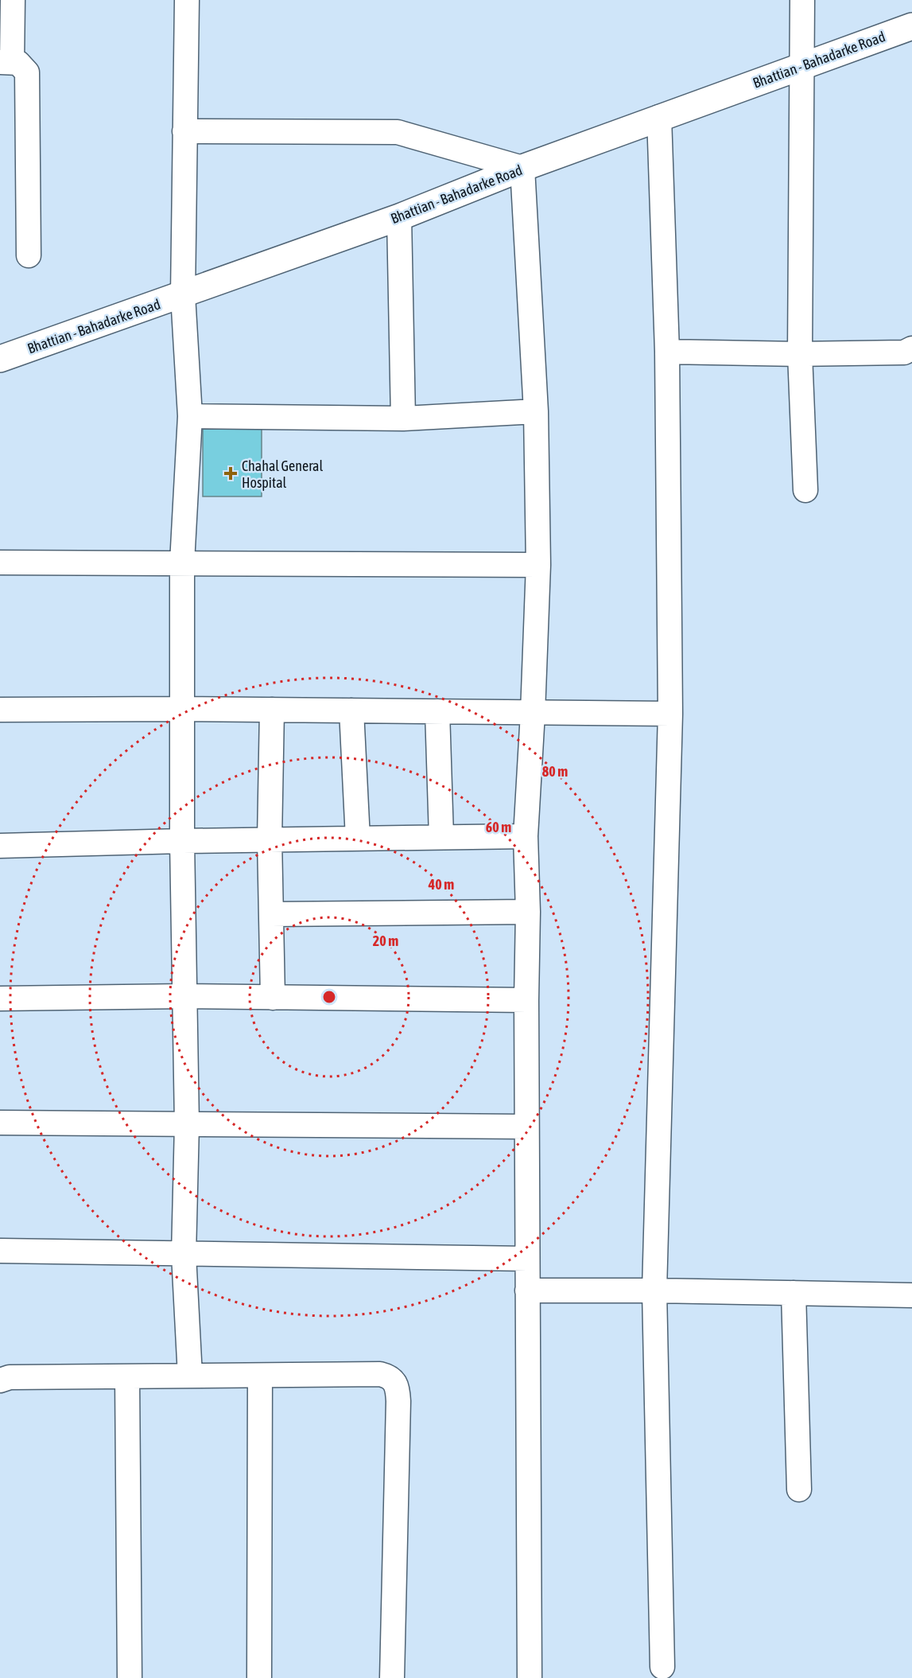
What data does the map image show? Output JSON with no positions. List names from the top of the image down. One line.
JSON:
{"streets":{"street":["Bhattian - Bahadarke Road"]},"places":{"health":["Chahal General Hospital"]},"rings":["80 m","60 m","40 m","20 m"]}
